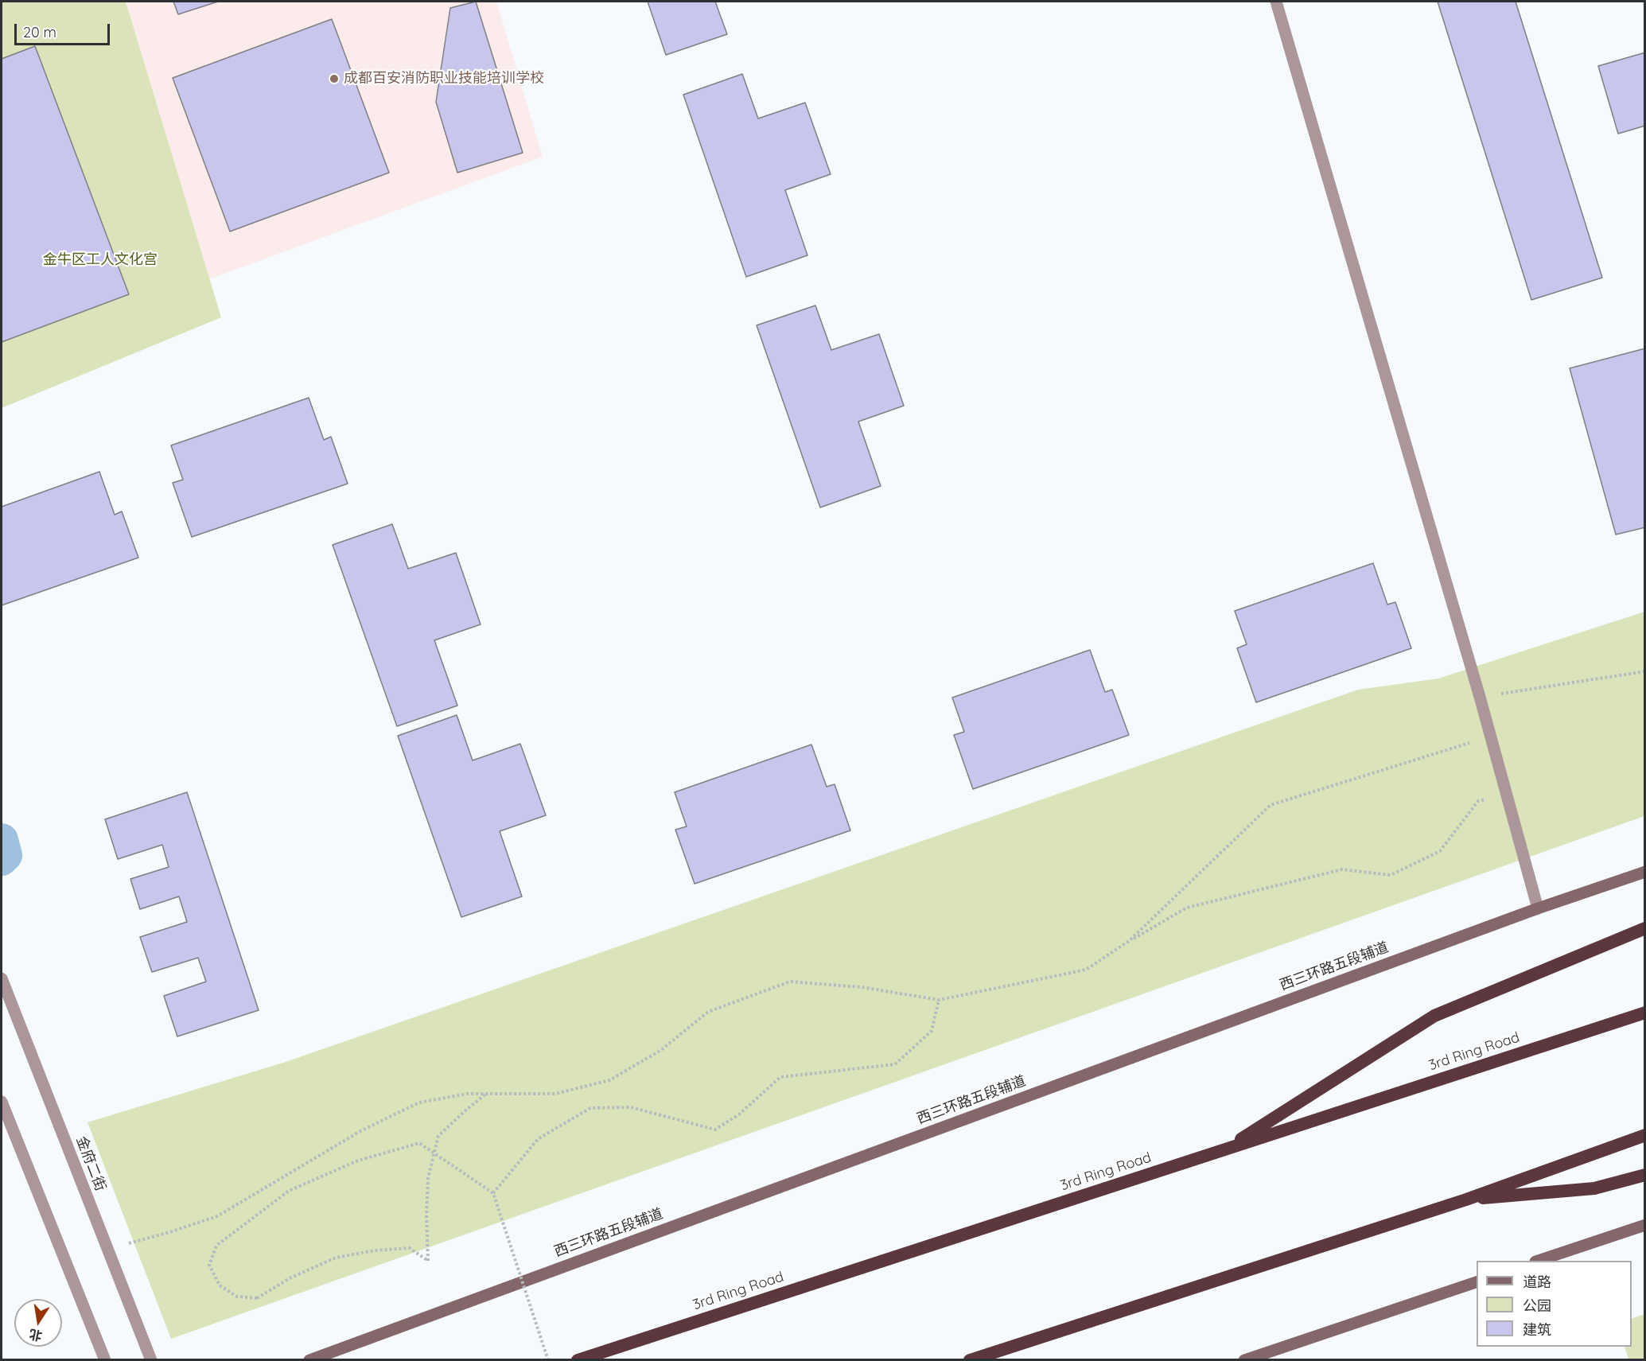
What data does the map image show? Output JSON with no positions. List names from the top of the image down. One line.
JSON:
{"streets":{"highway":["3rd Ring Road"],"main road":["西三环路五段辅道"],"street":["金府二街"]},"parks":["金牛区工人文化宫"],"places":["成都百安消防职业技能培训学校"],"legend":["道路","公园","建筑"],"scale_bar":"20 m","north":"bottom"}
